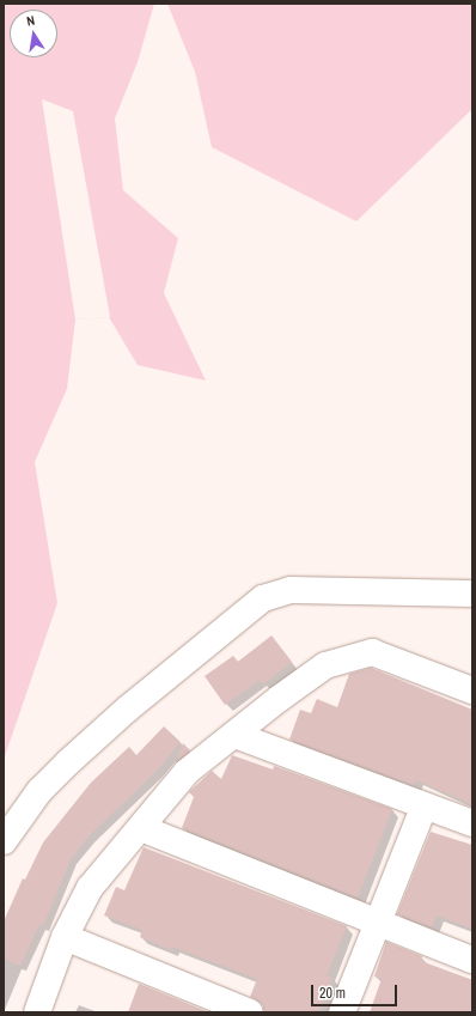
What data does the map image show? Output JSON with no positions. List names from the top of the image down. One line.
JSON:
{"scale_bar":"20 m","north":"top"}
